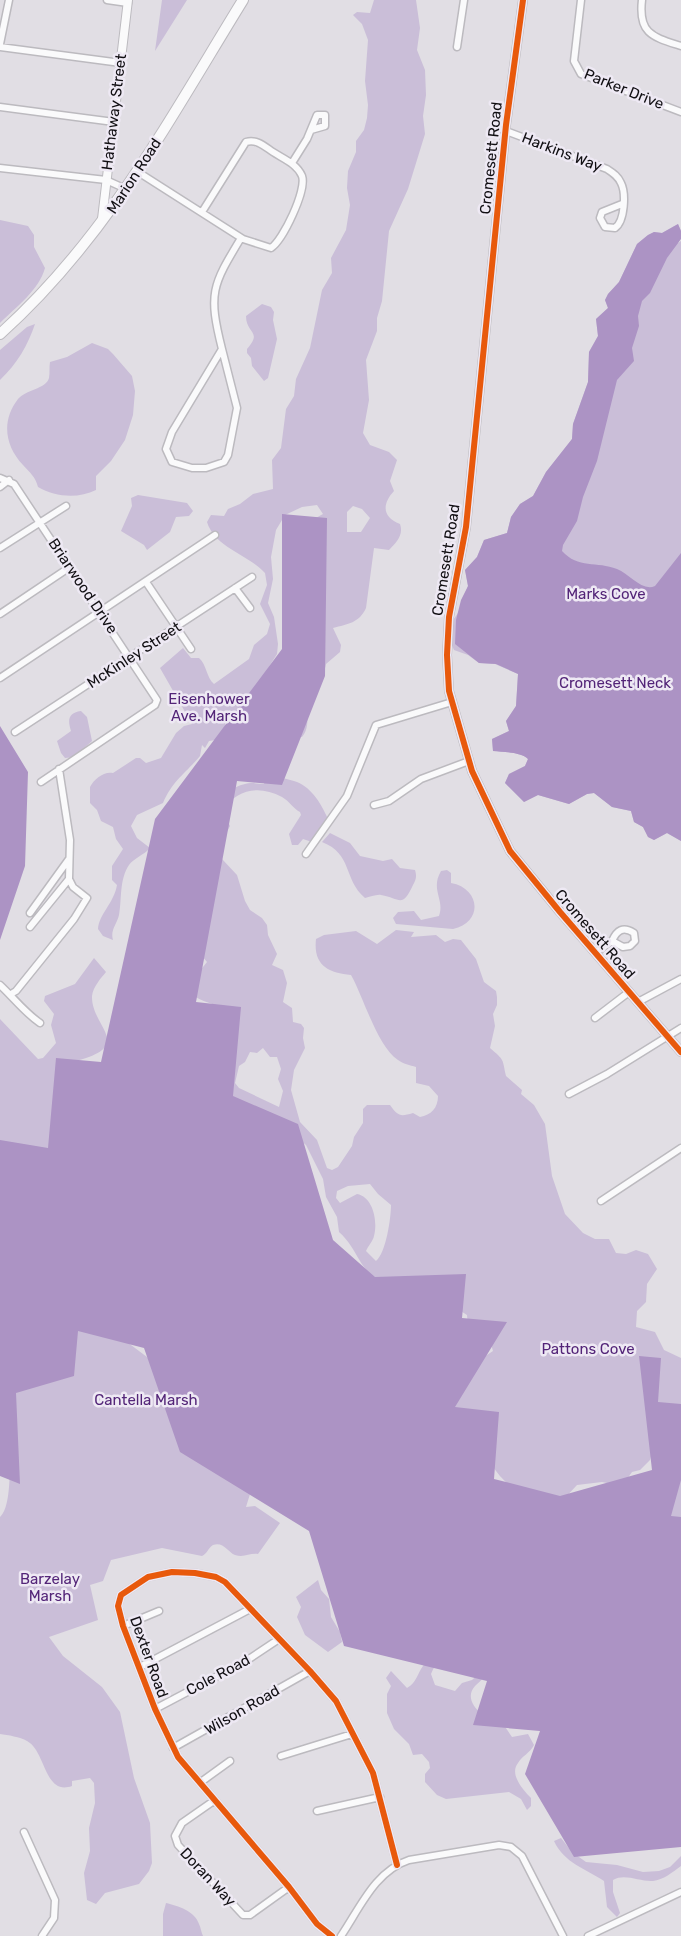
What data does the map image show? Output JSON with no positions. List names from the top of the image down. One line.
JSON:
{"streets":{"main road":["Marion Road"],"street":["Parker Drive","Hathaway Street","Harkins Way","Cromesett Road","Briarwood Drive","McKinley Street","Dexter Road","Cole Road","Wilson Road","Doran Way"]},"crossings":[["Hathaway Street","Marion Road"],["Harkins Way","Cromesett Road"],["Briarwood Drive","McKinley Street"],["Dexter Road","Cole Road"],["Dexter Road","Wilson Road"],["Dexter Road","Doran Way"]],"parks":["Marks Cove","Cromesett Neck","Eisenhower Ave. Marsh","Pattons Cove","Cantella Marsh","Barzelay Marsh"]}
